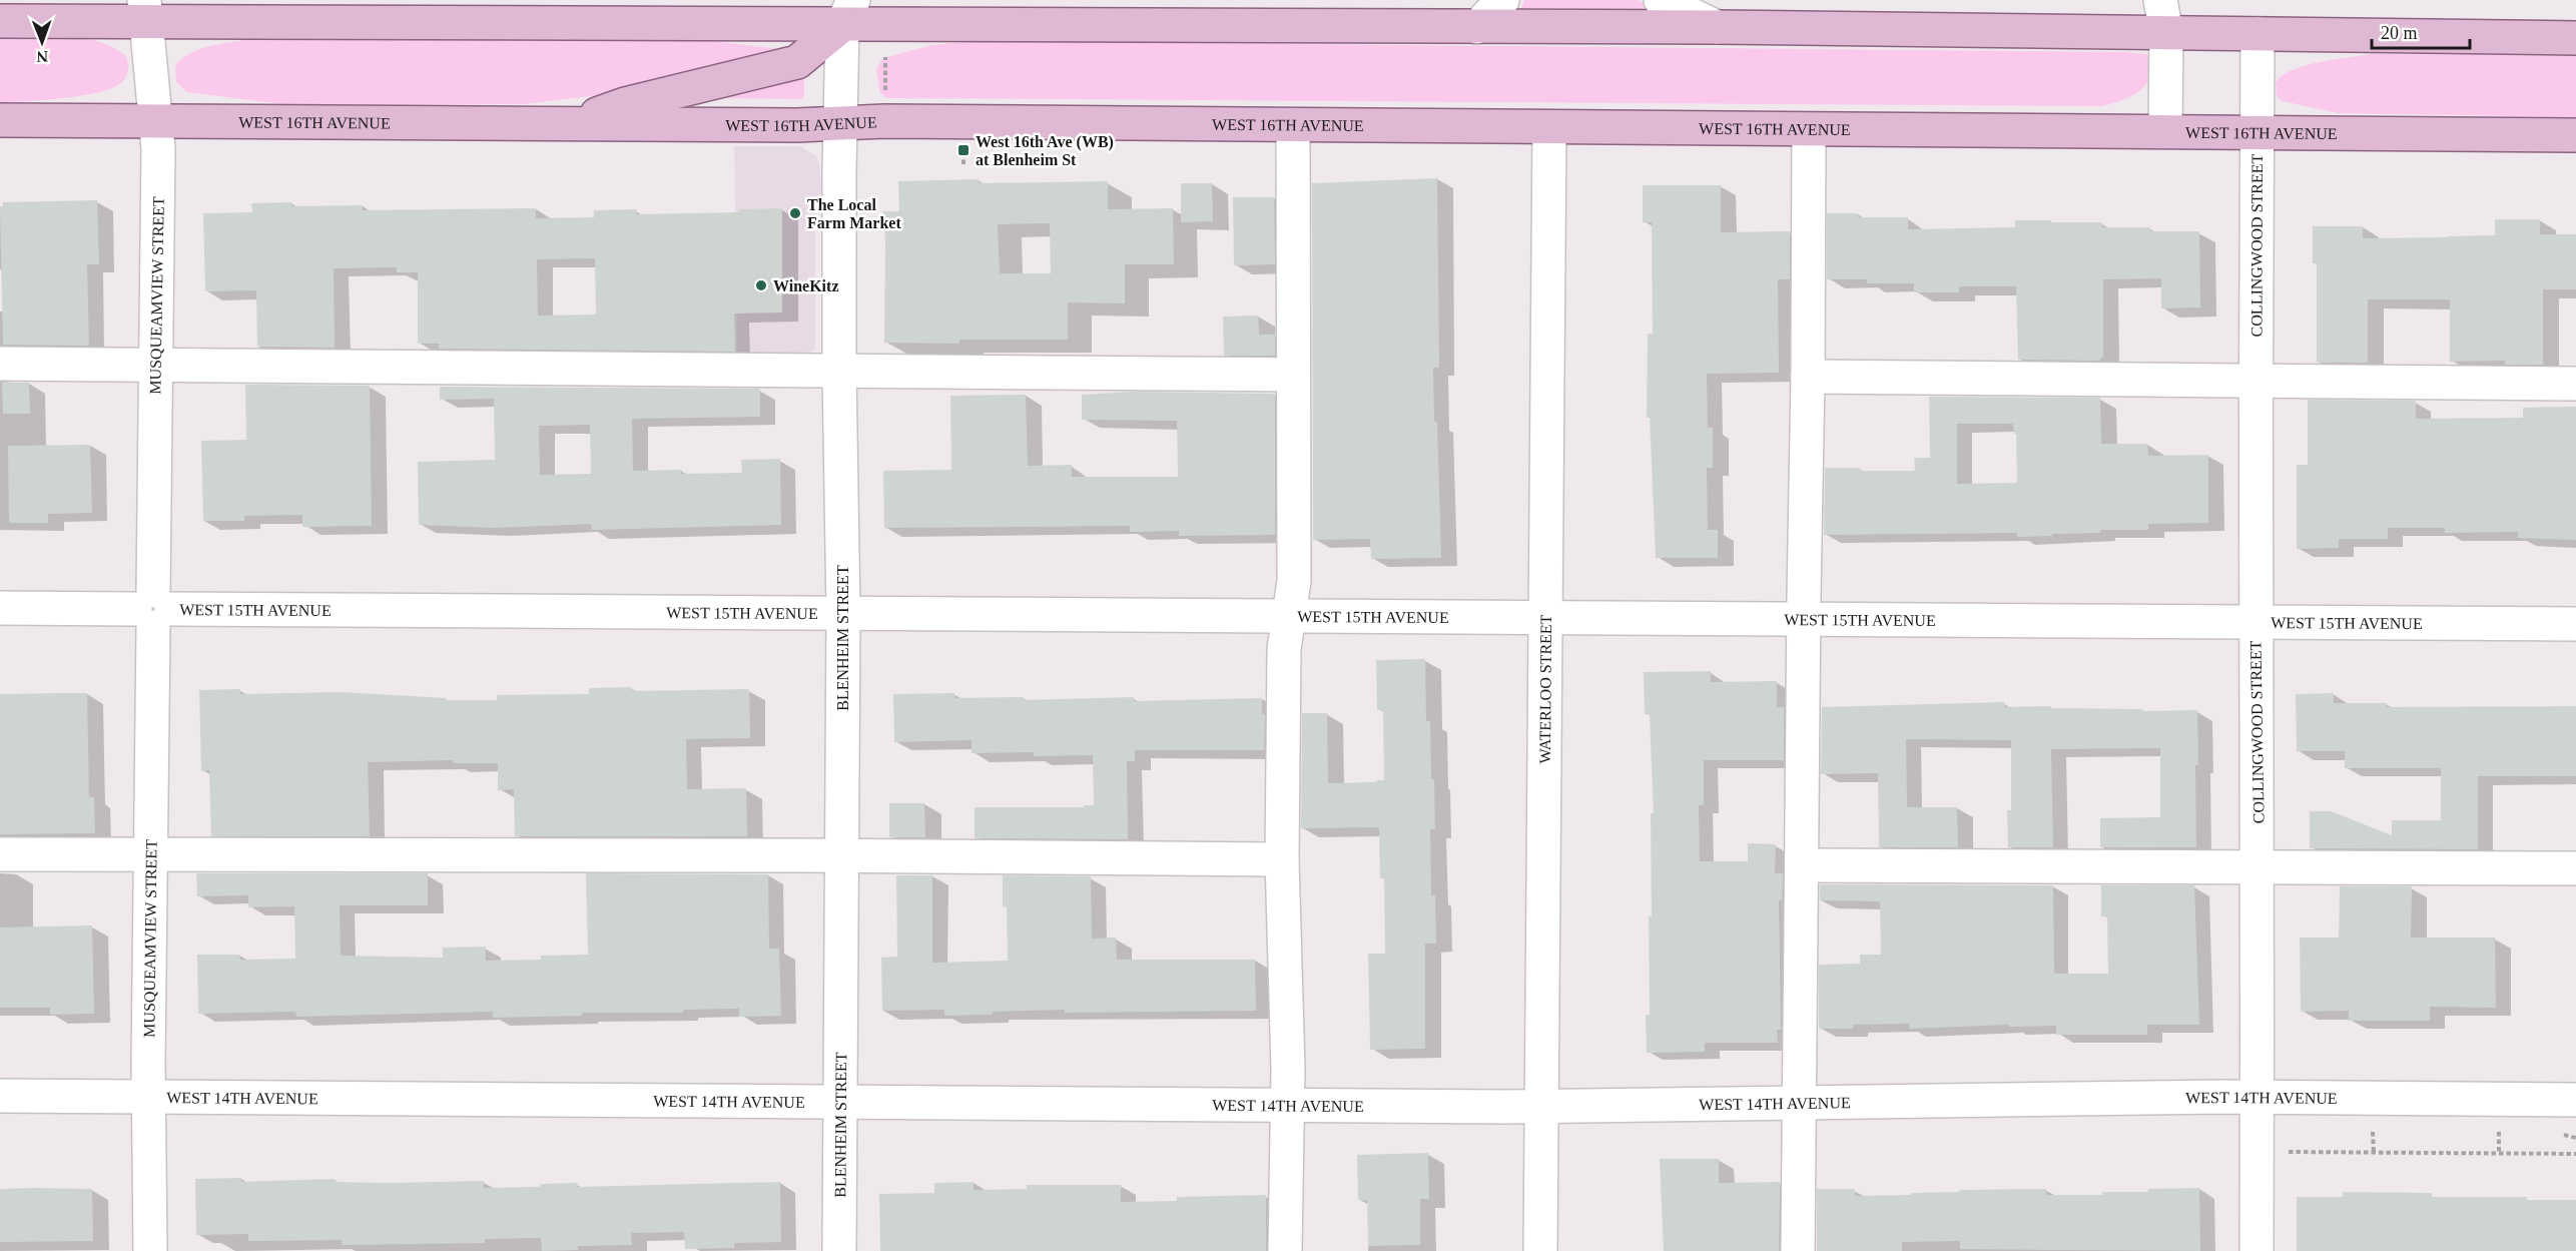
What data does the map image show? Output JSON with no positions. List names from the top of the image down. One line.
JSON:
{"streets":{"main road":["WEST 16TH AVENUE"],"street":["COLLINGWOOD STREET","MUSQUEAMVIEW STREET","WEST 15TH AVENUE","BLENHEIM STREET","WATERLOO STREET","WEST 14TH AVENUE"]},"crossings":[["WEST 16TH AVENUE","COLLINGWOOD STREET"],["WEST 16TH AVENUE","MUSQUEAMVIEW STREET"],["WEST 16TH AVENUE","BLENHEIM STREET"],["WEST 16TH AVENUE","WATERLOO STREET"],["COLLINGWOOD STREET","WEST 15TH AVENUE"],["COLLINGWOOD STREET","WEST 14TH AVENUE"],["MUSQUEAMVIEW STREET","WEST 15TH AVENUE"],["MUSQUEAMVIEW STREET","WEST 14TH AVENUE"],["WEST 15TH AVENUE","BLENHEIM STREET"],["WEST 15TH AVENUE","WATERLOO STREET"],["BLENHEIM STREET","WEST 14TH AVENUE"],["WATERLOO STREET","WEST 14TH AVENUE"]],"places":{"transit":["West 16th Ave (WB) at Blenheim St"],"other":["The Local Farm Market","WineKitz"]},"scale_bar":"20 m","north":"bottom"}
